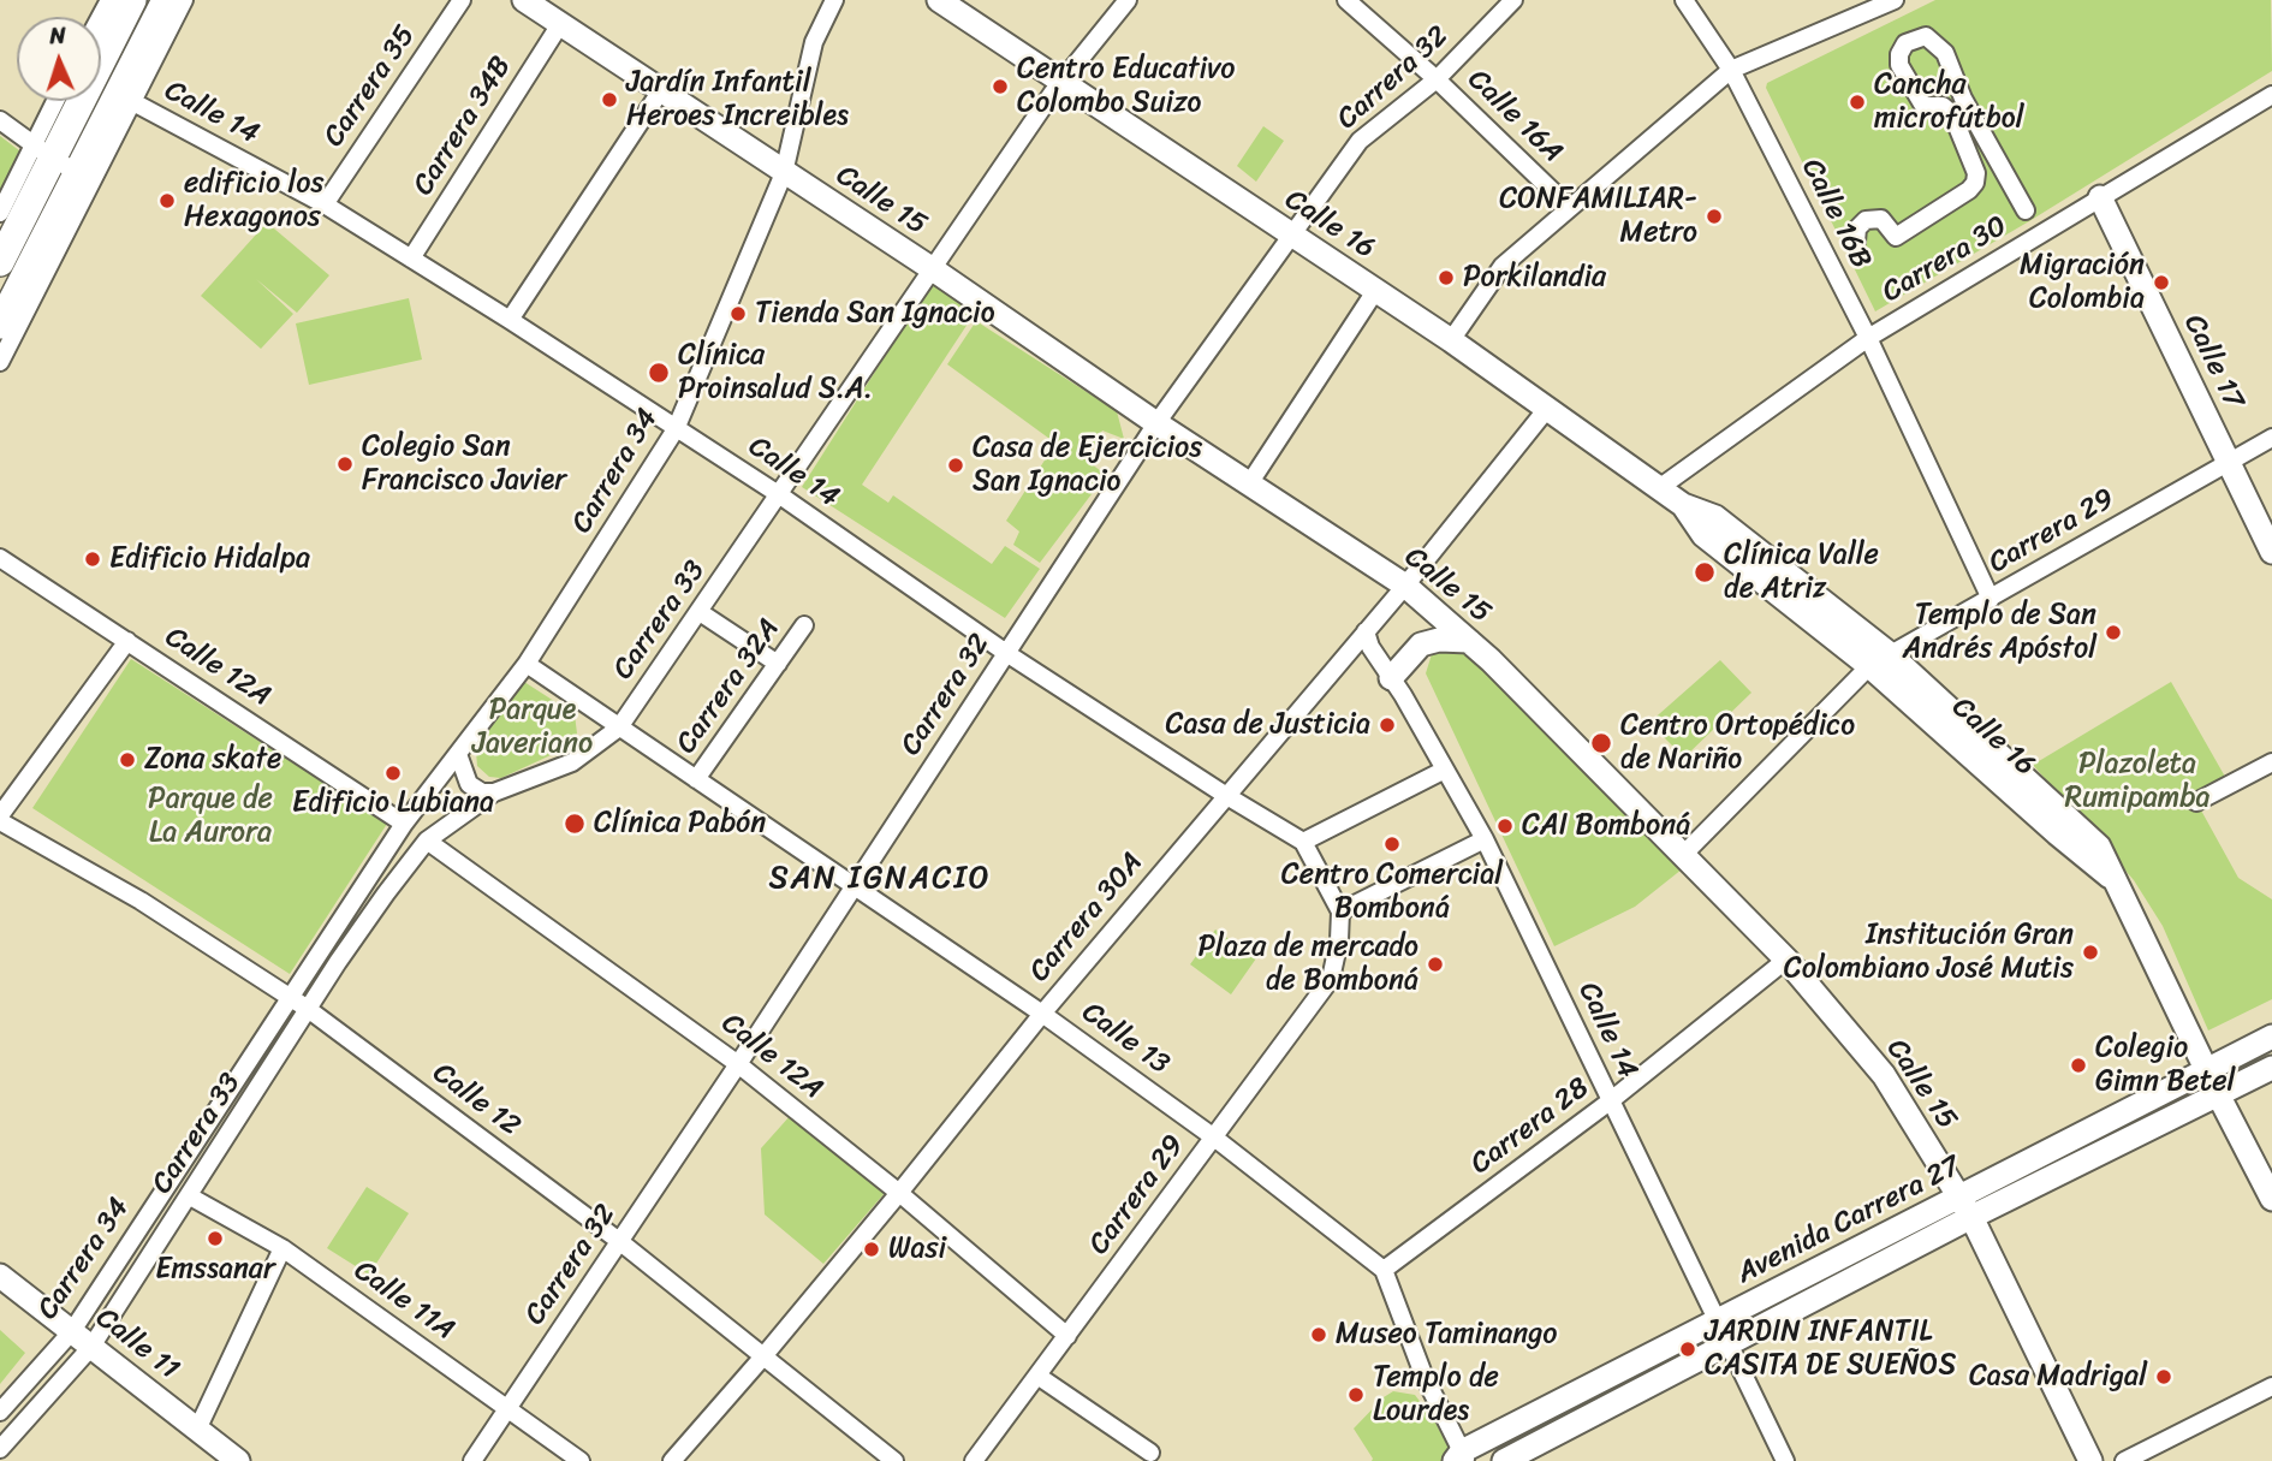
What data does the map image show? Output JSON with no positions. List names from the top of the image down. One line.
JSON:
{"streets":{"street":["Carrera 32","Carrera 35","Calle 14","Calle 16A","Carrera 34B","Calle 15","Calle 16B","Calle 16","Carrera 30","Calle 17","Carrera 34","Carrera 29","Carrera 33","Calle 12A","Carrera 32A","Carrera 30A","Calle 13","Calle 12","Carrera 28","Avenida Carrera 27","Calle 11A","Calle 11"]},"crossings":[["Carrera 32","Calle 14"],["Carrera 32","Calle 16A"],["Carrera 32","Calle 15"],["Carrera 32","Calle 16"],["Carrera 32","Calle 12A"],["Carrera 32","Calle 13"],["Carrera 32","Calle 12"],["Carrera 32","Calle 11A"],["Carrera 35","Calle 14"],["Calle 14","Carrera 34B"],["Calle 14","Carrera 34"],["Calle 14","Carrera 33"],["Calle 14","Carrera 30A"],["Calle 14","Carrera 28"],["Calle 14","Avenida Carrera 27"],["Carrera 34B","Calle 15"],["Calle 15","Carrera 34"],["Calle 15","Carrera 29"],["Calle 15","Carrera 33"],["Calle 15","Carrera 30A"],["Calle 15","Carrera 28"],["Calle 15","Avenida Carrera 27"],["Calle 16B","Carrera 30"],["Calle 16B","Carrera 29"],["Calle 16","Carrera 30"],["Calle 16","Carrera 29"],["Calle 16","Carrera 33"],["Calle 16","Carrera 30A"],["Calle 16","Avenida Carrera 27"],["Carrera 30","Calle 17"],["Calle 17","Carrera 29"],["Carrera 34","Calle 12A"],["Carrera 34","Calle 13"],["Carrera 34","Calle 12"],["Carrera 34","Calle 11"],["Carrera 29","Calle 12A"],["Carrera 29","Calle 13"],["Carrera 33","Calle 12A"],["Carrera 33","Calle 13"],["Carrera 33","Calle 12"],["Carrera 33","Calle 11A"],["Carrera 33","Calle 11"],["Calle 12A","Carrera 30A"],["Carrera 32A","Calle 13"],["Carrera 30A","Calle 13"],["Carrera 30A","Calle 12"],["Calle 13","Carrera 28"]],"districts":["SAN IGNACIO"],"parks":["Parque Javeriano","Plazoleta Rumipamba","Parque de La Aurora"],"places":["Centro Educativo Colombo Suizo","Jardín Infantil Heroes Increibles","Cancha microfútbol","edificio los Hexagonos","CONFAMILIAR- Metro","Porkilandia","Migración Colombia","Tienda San Ignacio","Clínica Proinsalud S.A.","Colegio San Francisco Javier","Casa de Ejercicios San Ignacio","Edificio Hidalpa","Clínica Valle de Atriz","Templo de San Andrés Apóstol","Casa de Justicia","Centro Ortopédico de Nariño","Zona skate","Edificio Lubiana","Clínica Pabón","CAI Bomboná","Centro Comercial Bomboná","Institución Gran Colombiano José Mutis","Plaza de mercado de Bomboná","Colegio Gimn Betel","Emssanar","Wasi","Museo Taminango","JARDIN INFANTIL CASITA DE SUEÑOS","Casa Madrigal","Templo de Lourdes"],"north":"top"}
